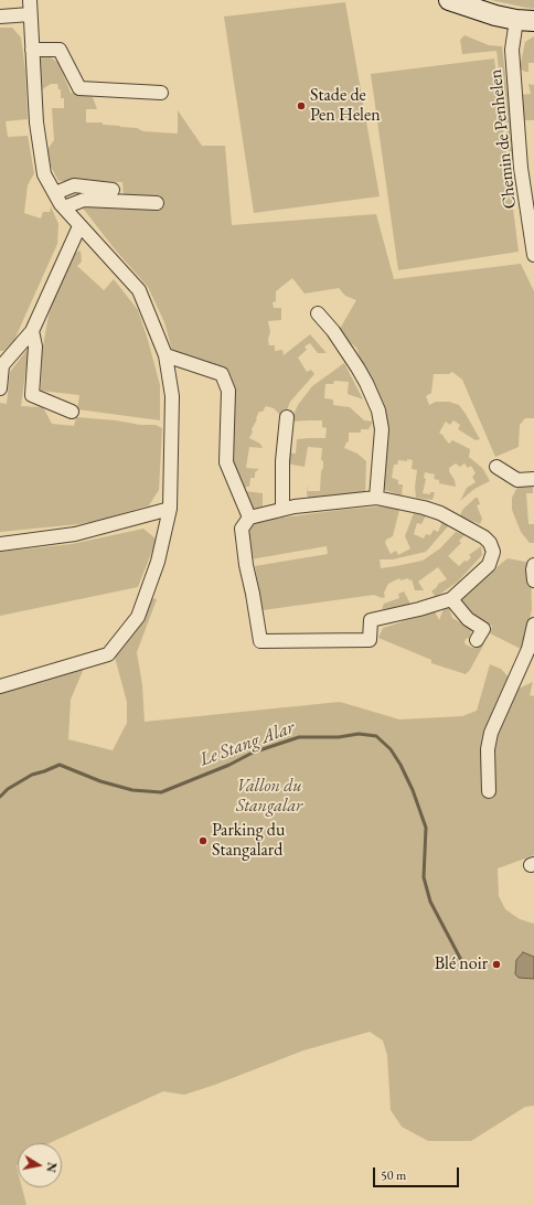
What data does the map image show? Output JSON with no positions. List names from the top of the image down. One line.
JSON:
{"streets":{"street":["Chemin de Penhelen"]},"water":["Le Stang Alar"],"parks":["Vallon du Stangalar"],"places":["Stade de Pen Helen","Parking du Stangalard","Blé noir"],"scale_bar":"50 m","north":"right"}
